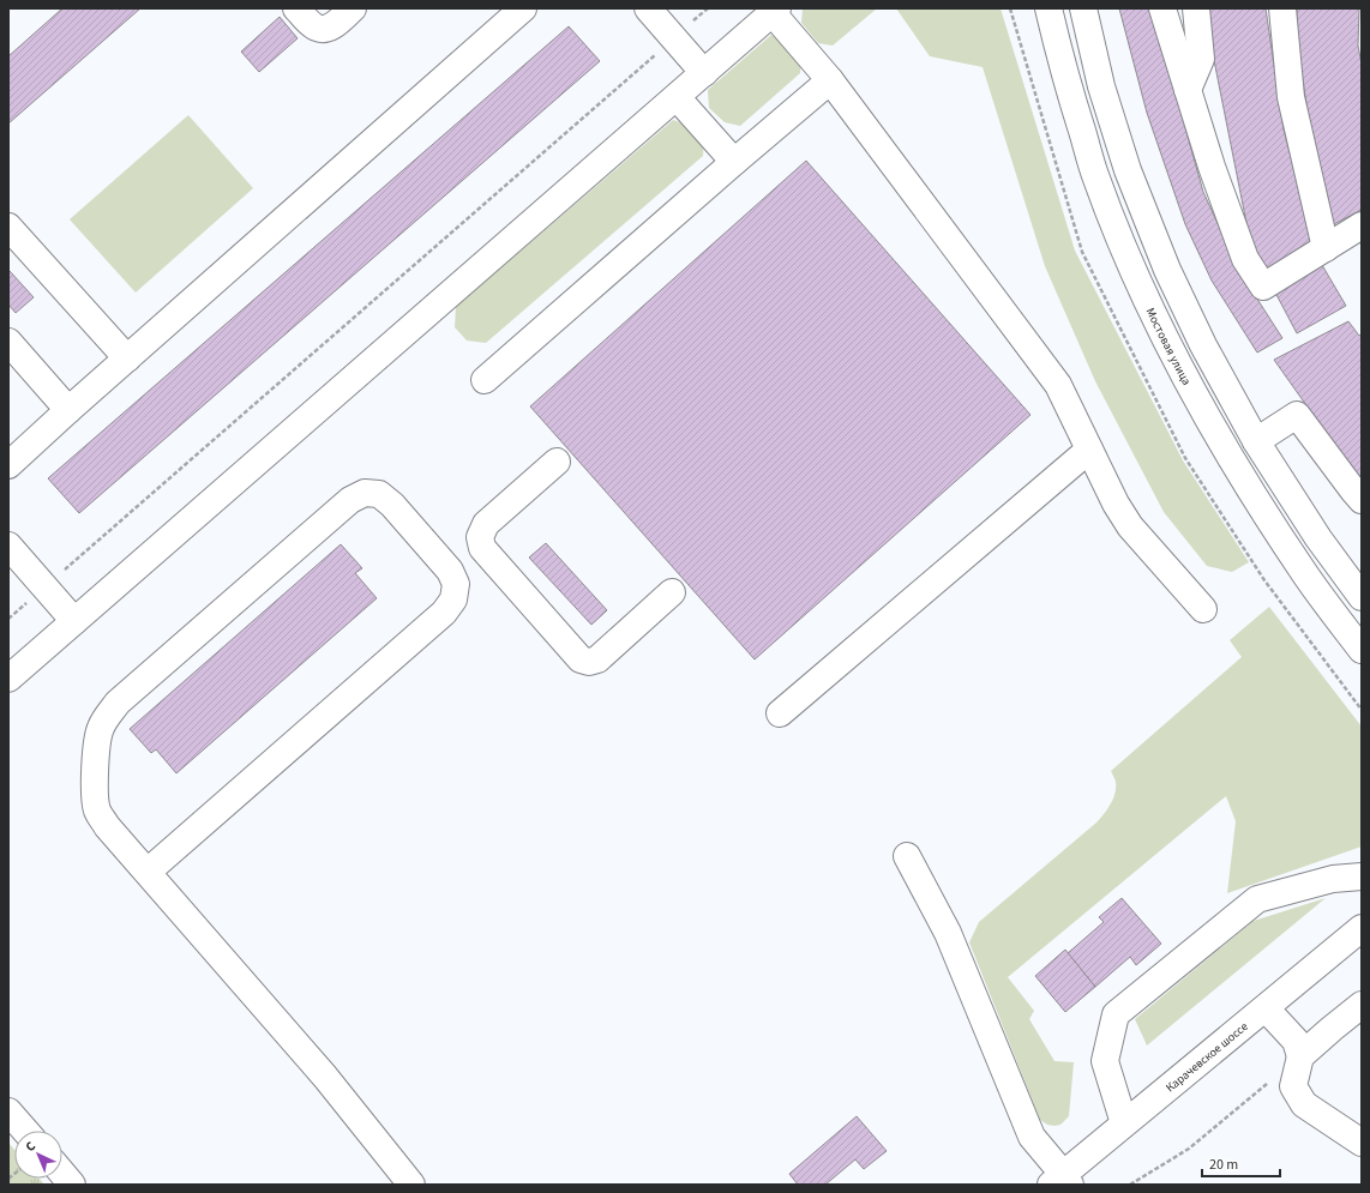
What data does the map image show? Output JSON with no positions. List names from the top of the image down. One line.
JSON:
{"streets":{"main road":["Мостовая улица","Карачевское шоссе"]},"scale_bar":"20 m","north":"top left"}
